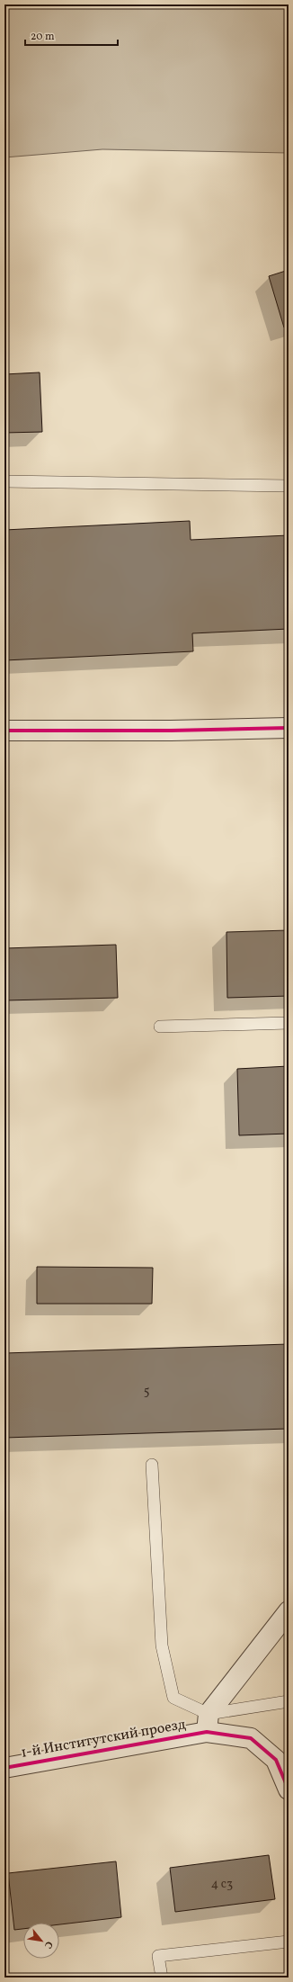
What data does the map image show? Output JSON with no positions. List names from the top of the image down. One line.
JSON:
{"streets":{"street":["1-й Институтский проезд"]},"house_numbers":["5","4 с3"],"scale_bar":"20 m","north":"bottom right"}
